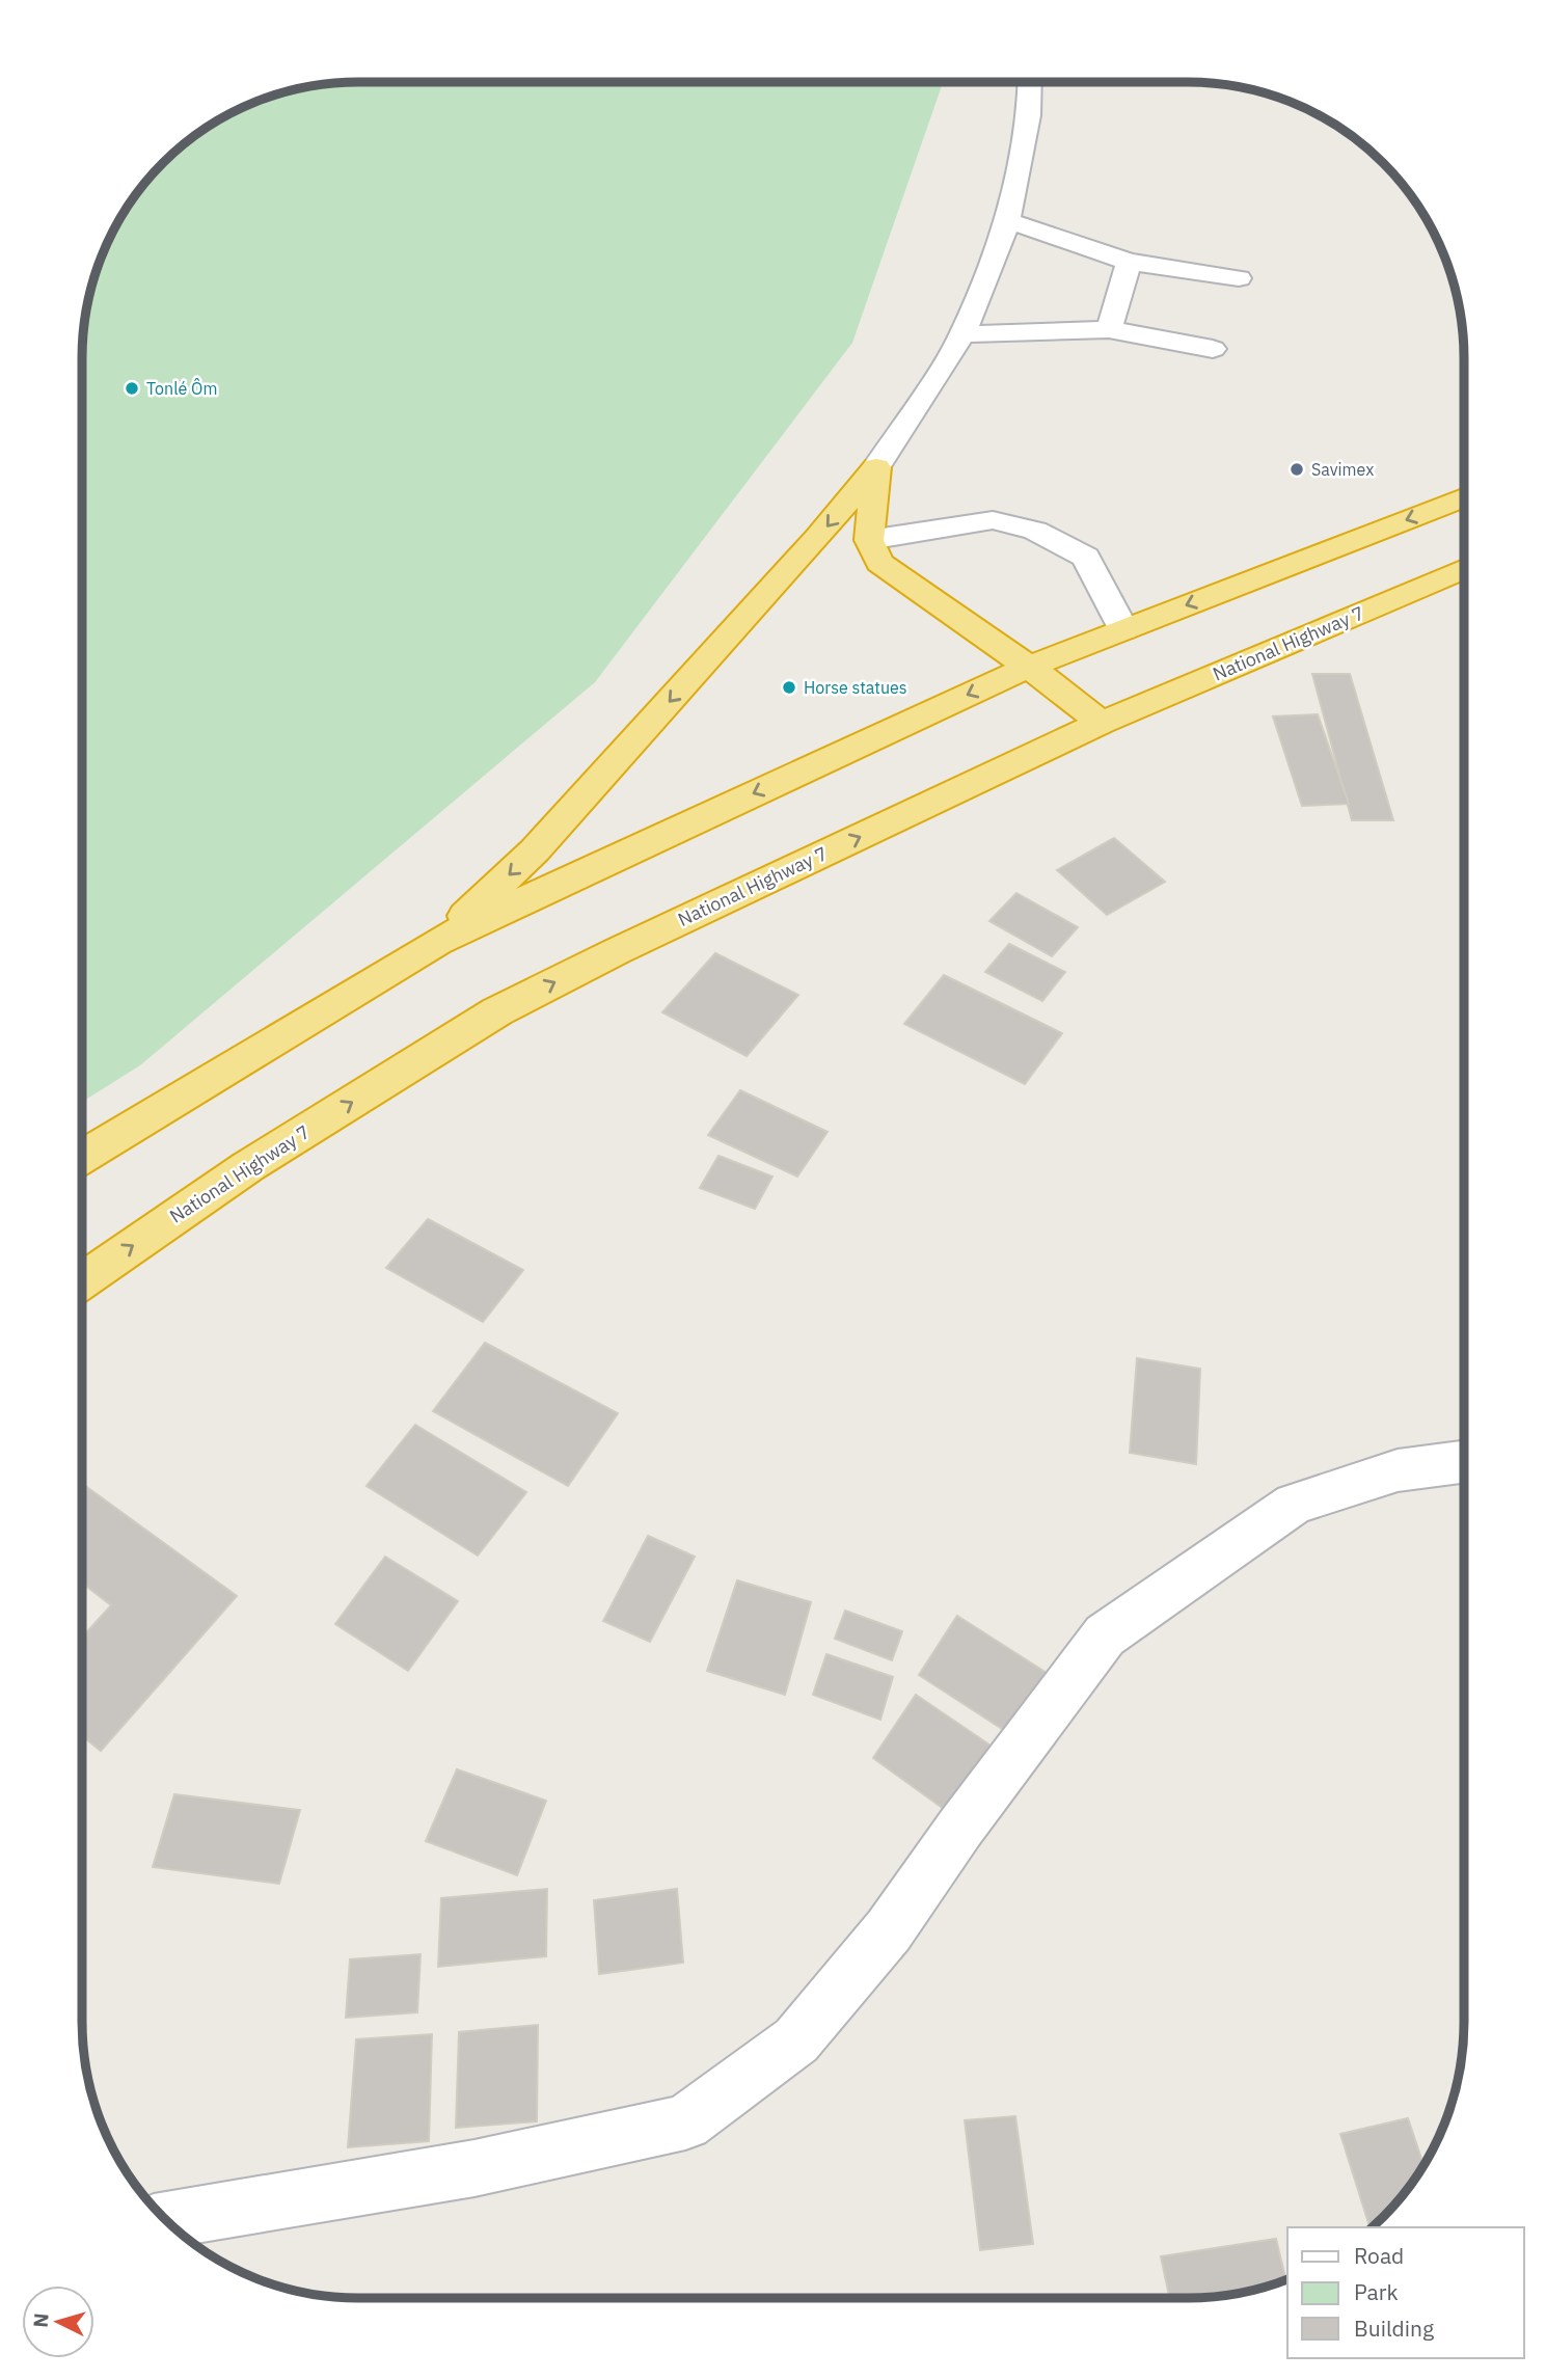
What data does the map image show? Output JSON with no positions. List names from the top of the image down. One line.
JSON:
{"streets":{"highway":["National Highway 7"]},"places":["Tonlé Ôm","Savimex","Horse statues"],"legend":["Road","Park","Building"],"north":"left"}
